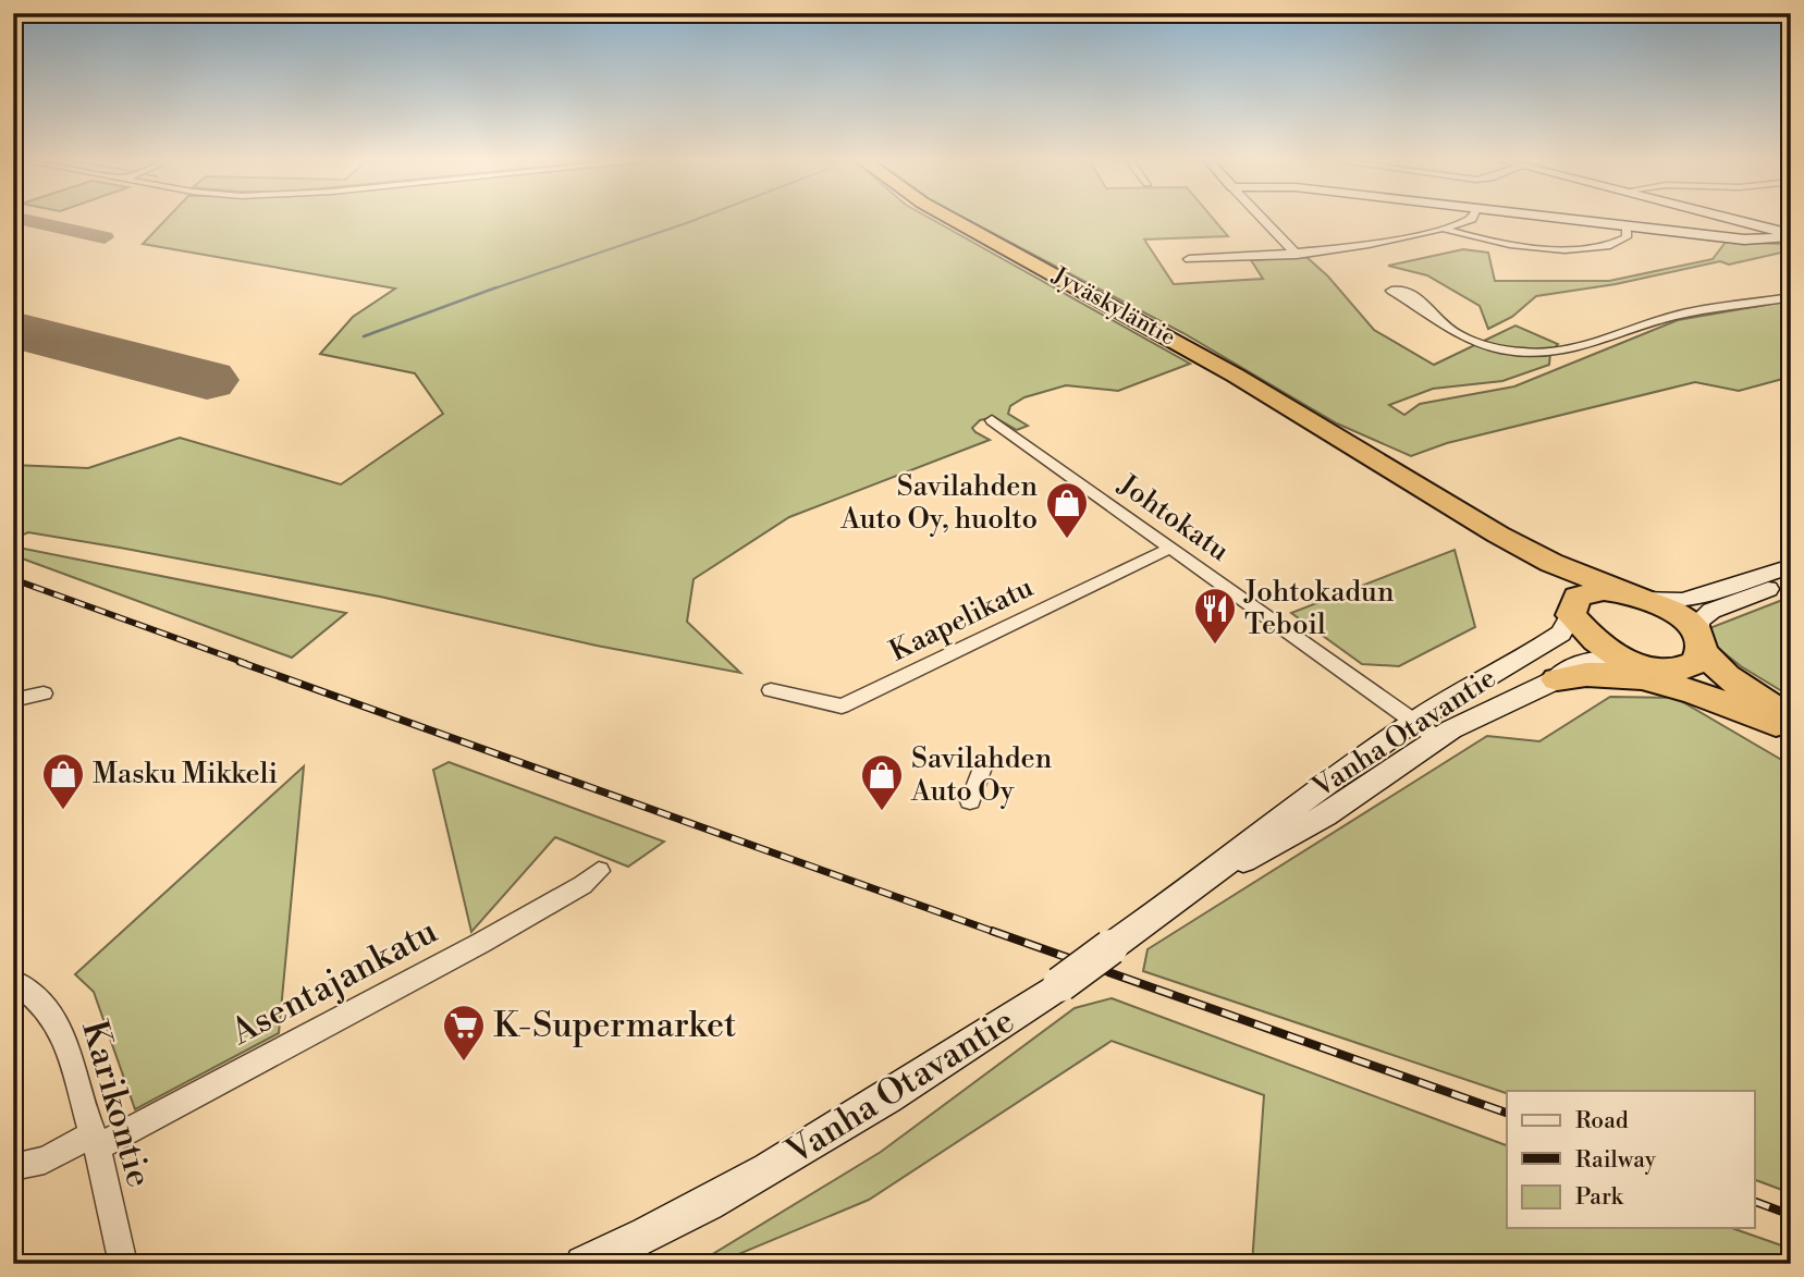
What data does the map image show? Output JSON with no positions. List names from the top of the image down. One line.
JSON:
{"streets":{"highway":["Jyväskyläntie"],"main road":["Vanha Otavantie"],"street":["Johtokatu","Kaapelikatu","Asentajankatu","Karikontie"]},"crossings":[["Jyväskyläntie","Vanha Otavantie"],["Johtokatu","Kaapelikatu"],["Johtokatu","Vanha Otavantie"],["Asentajankatu","Karikontie"]],"places":{"shop":["Savilahden Auto Oy, huolto","Masku Mikkeli","Savilahden Auto Oy"],"restaurant":["Johtokadun Teboil"],"supermarket":["K-Supermarket"]},"legend":["Road","Railway","Park"]}
